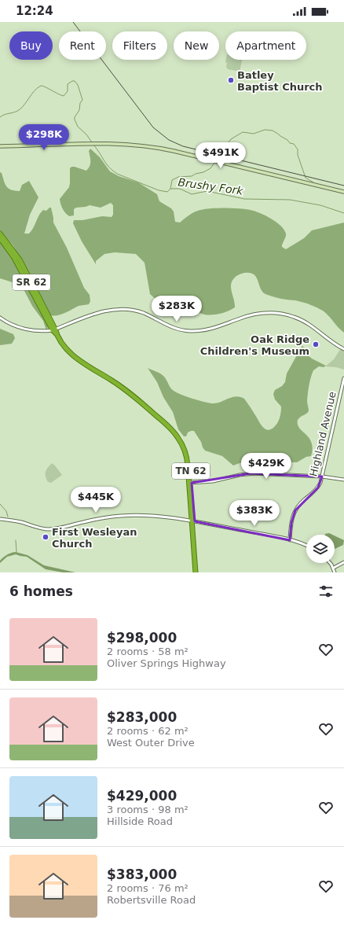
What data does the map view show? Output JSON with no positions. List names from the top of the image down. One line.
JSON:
{"streets":{"highway":["SR 62","TN 62"],"street":["Highland Avenue"]},"crossings":[["SR 62","TN 62"]],"water":["Brushy Fork"],"places":["Batley Baptist Church","Oak Ridge Children's Museum","First Wesleyan Church"],"page":{"status":"12:24","chip":["Buy","Rent","Filters","New","Apartment"],"price":["$298K","$491K","$283K","$429K","$445K","$383K"],"heading":"6 homes","list":[{"name":"$298,000","note":"2 rooms · 58 m² · Oliver Springs Highway"},{"name":"$283,000","note":"2 rooms · 62 m² · West Outer Drive"},{"name":"$429,000","note":"3 rooms · 98 m² · Hillside Road"},{"name":"$383,000","note":"2 rooms · 76 m² · Robertsville Road"}]}}
